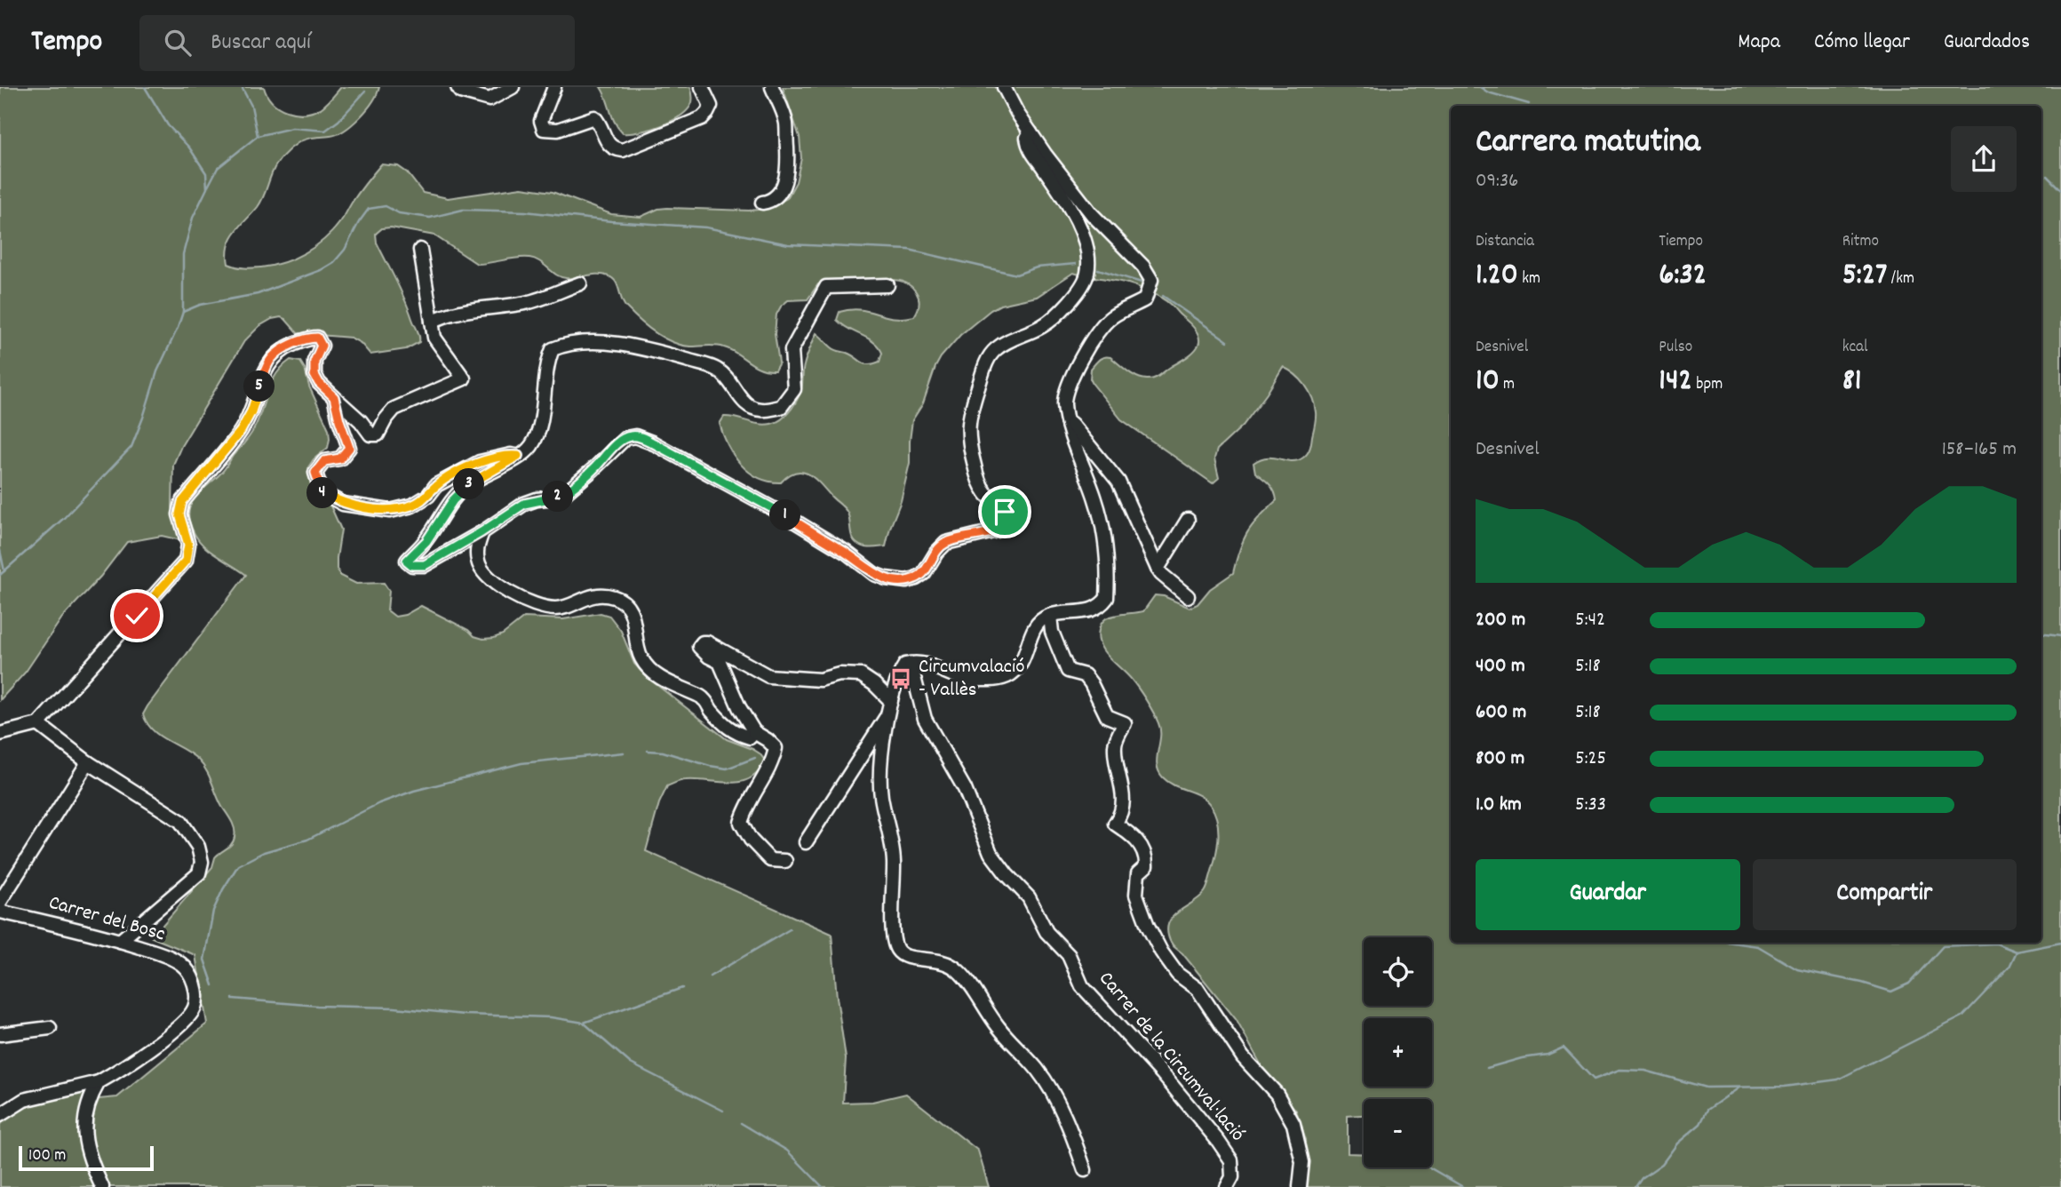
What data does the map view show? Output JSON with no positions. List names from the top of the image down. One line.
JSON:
{"streets":{"street":["Carrer del Bosc","Carrer de la Circumval·lació"]},"places":{"bus stop":["Circumvalació - Vallès"]},"scale_bar":"100 m","page":{"header":"Tempo","search":"Buscar aquí","nav":["Mapa","Cómo llegar","Guardados"],"heading":["Carrera matutina","09:36"],"stats":[["Distancia","1.20 km"],["Tiempo","6:32"],["Ritmo","5:27 /km"],["Desnivel","10 m"],["Pulso","142 bpm"],["kcal","81"]],"pins":["5","3","4","2","1"],"chart":["Desnivel","158–165 m"],"list":[{"name":"200 m","note":"5:42"},{"name":"400 m","note":"5:18"},{"name":"600 m","note":"5:18"},{"name":"800 m","note":"5:25"},{"name":"1.0 km","note":"5:33"}],"buttons":["Guardar","Compartir"],"map_buttons":["+","−"],"scale":"100 m"}}
